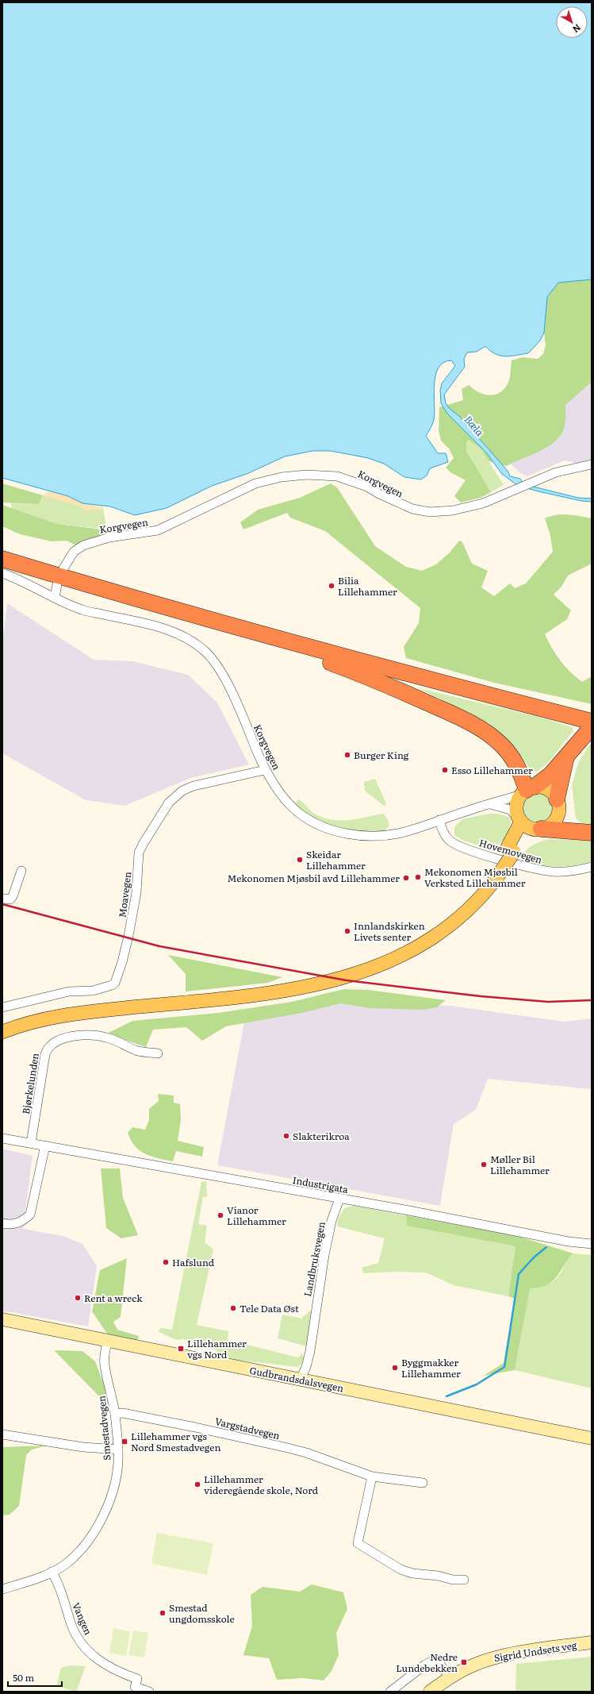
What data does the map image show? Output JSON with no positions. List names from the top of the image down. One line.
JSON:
{"streets":{"main road":["Gudbrandsdalsvegen","Sigrid Undsets veg"],"street":["Korgvegen","Hovemovegen","Moavegen","Bjørkelunden","Industrigata","Landbruksvegen","Smestadvegen","Vargstadvegen","Vangen"]},"crossings":[["Korgvegen","Hovemovegen"],["Korgvegen","Moavegen"],["Bjørkelunden","Industrigata"],["Industrigata","Landbruksvegen"],["Landbruksvegen","Gudbrandsdalsvegen"],["Gudbrandsdalsvegen","Smestadvegen"],["Smestadvegen","Vargstadvegen"],["Smestadvegen","Vangen"]],"water":["Bæla"],"places":{"other":["Bilia Lillehammer","Burger King","Esso Lillehammer","Skeidar Lillehammer","Mekonomen Mjøsbil Verksted Lillehammer","Mekonomen Mjøsbil avd Lillehammer","Innlandskirken Livets senter","Slakterikroa","Møller Bil Lillehammer","Vianor Lillehammer","Hafslund","Rent a wreck","Tele Data Øst","Byggmakker Lillehammer","Lillehammer videregående skole, Nord","Smestad ungdomsskole"],"transit":["Lillehammer vgs Nord","Lillehammer vgs Nord Smestadvegen","Nedre Lundebekken"]},"scale_bar":"50 m","north":"bottom right"}
